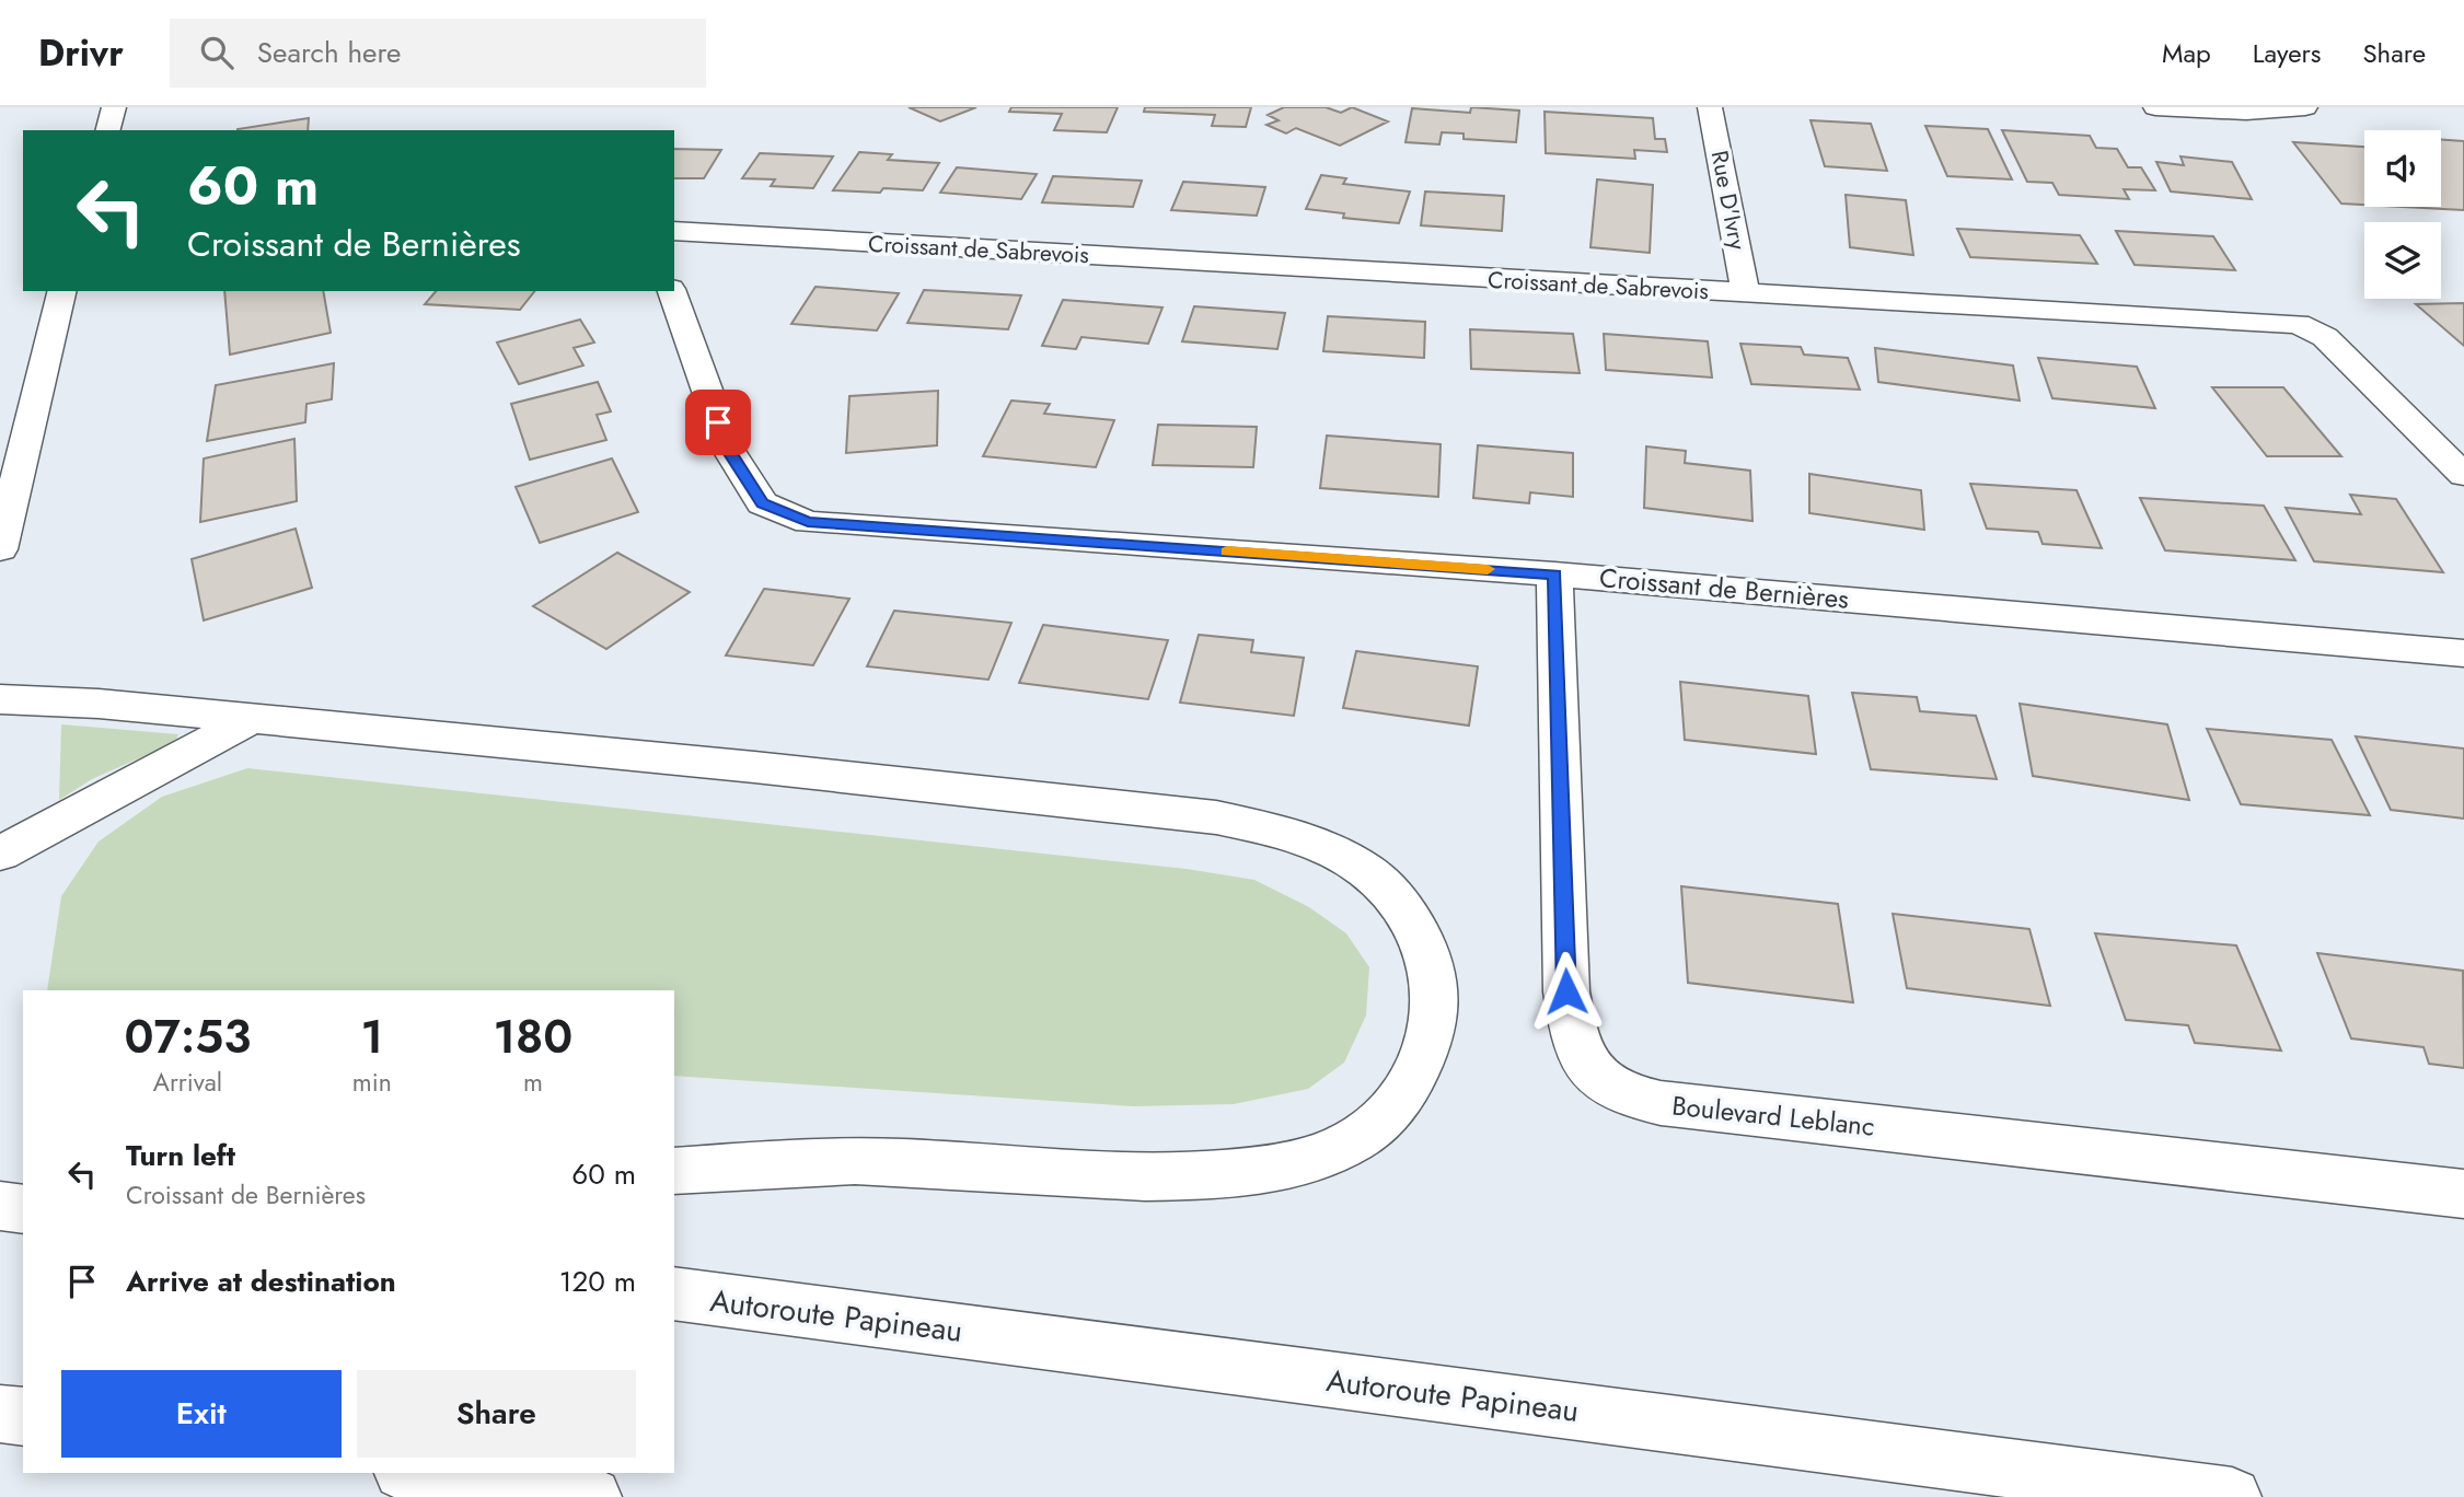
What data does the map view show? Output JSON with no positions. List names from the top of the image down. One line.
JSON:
{"streets":{"main road":["Rue D'Ivry","Croissant de Sabrevois","Croissant de Bernières","Boulevard Leblanc","Autoroute Papineau"]},"crossings":[["Rue D'Ivry","Croissant de Sabrevois"],["Croissant de Bernières","Boulevard Leblanc"]],"page":{"header":"Drivr","search":"Search here","nav":["Map","Layers","Share"],"turn":["60 m","Croissant de Bernières"],"eta":["07:53","Arrival","1","min","180","m"],"list":[{"name":"Turn left","note":"Croissant de Bernières","value":"60 m"},{"name":"Arrive at destination","value":"120 m"}],"buttons":["Exit","Share"]}}
